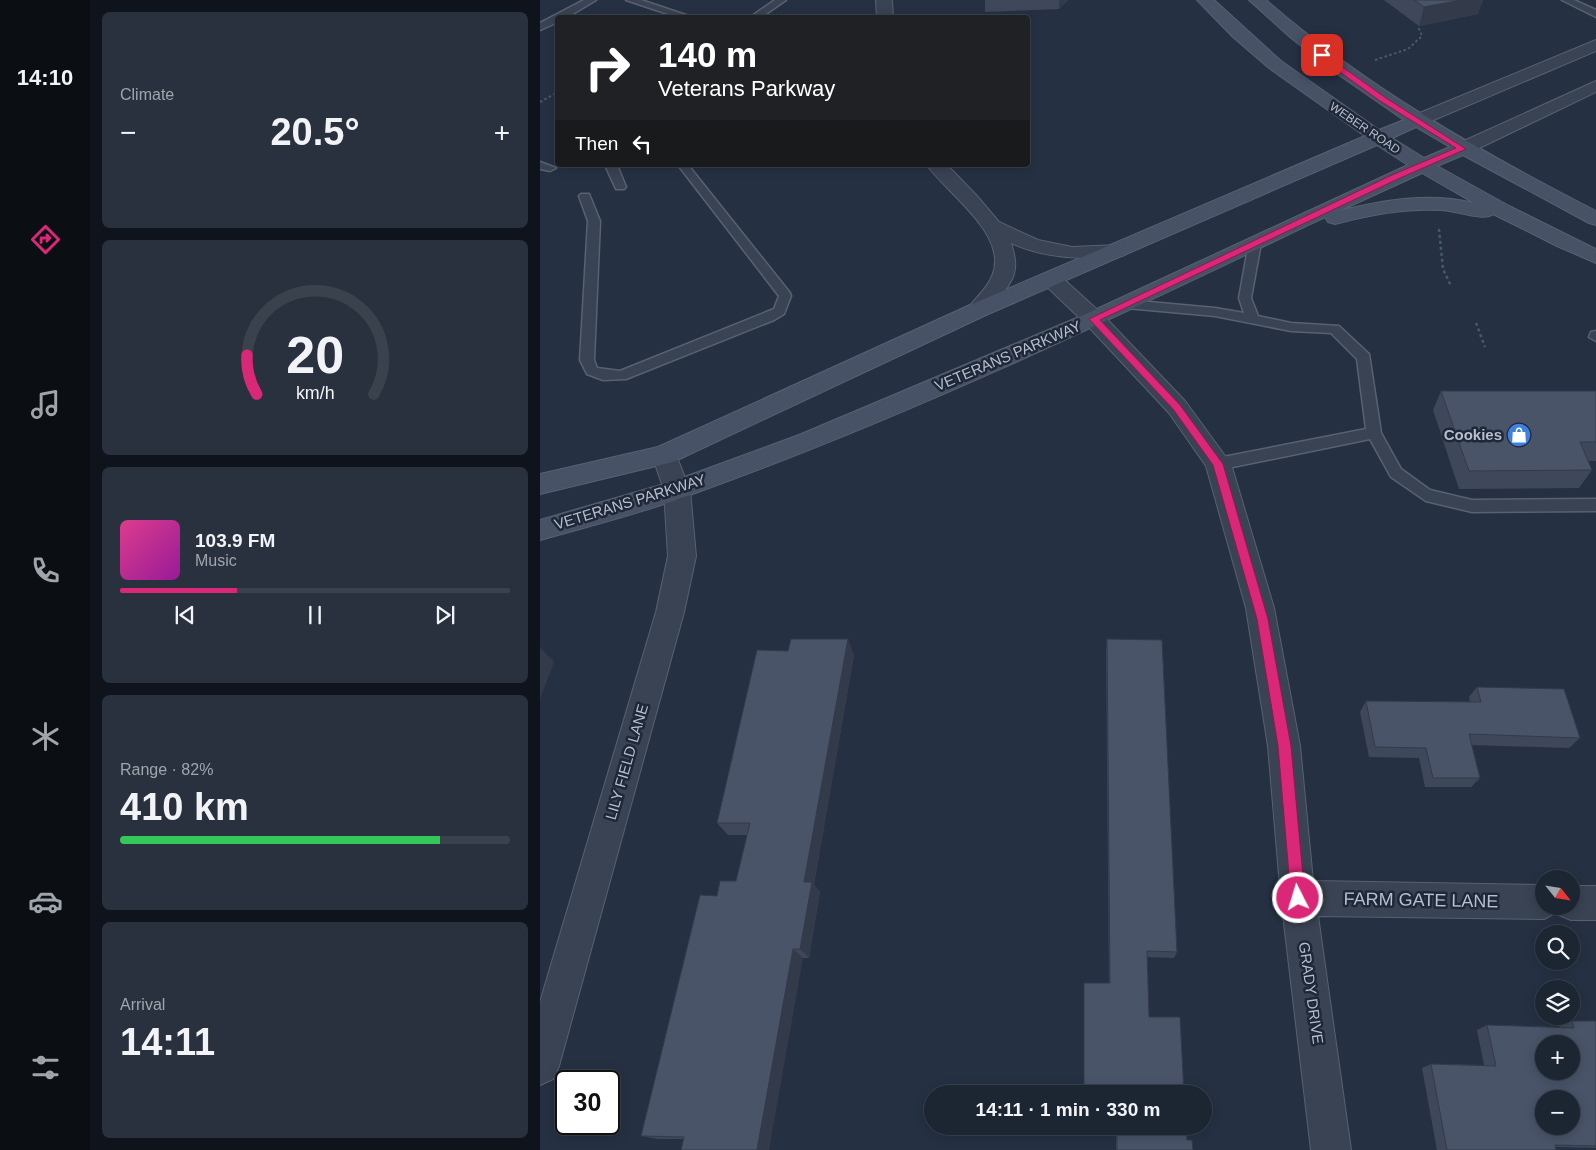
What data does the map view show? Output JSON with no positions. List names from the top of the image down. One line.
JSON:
{"streets":{"main road":["WEBER ROAD","VETERANS PARKWAY"],"street":["LILY FIELD LANE","FARM GATE LANE","GRADY DRIVE"]},"crossings":[["WEBER ROAD","VETERANS PARKWAY"],["VETERANS PARKWAY","LILY FIELD LANE"],["VETERANS PARKWAY","GRADY DRIVE"],["FARM GATE LANE","GRADY DRIVE"]],"places":{"shop":["Cookies"]},"north":"bottom right","page":{"tabs":"14:10","tile":["Climate",["Range · 82%","410 km"],["Arrival","14:11"]],"turn":["140 m","Veterans Parkway"],"heat":["−","20.5°","+"],"then":"Then","song":["103.9 FM","Music"],"map_buttons":["+","−"],"limit":"30","trip":"14:11 · 1 min · 330 m","gauge":["20","km/h"]}}
